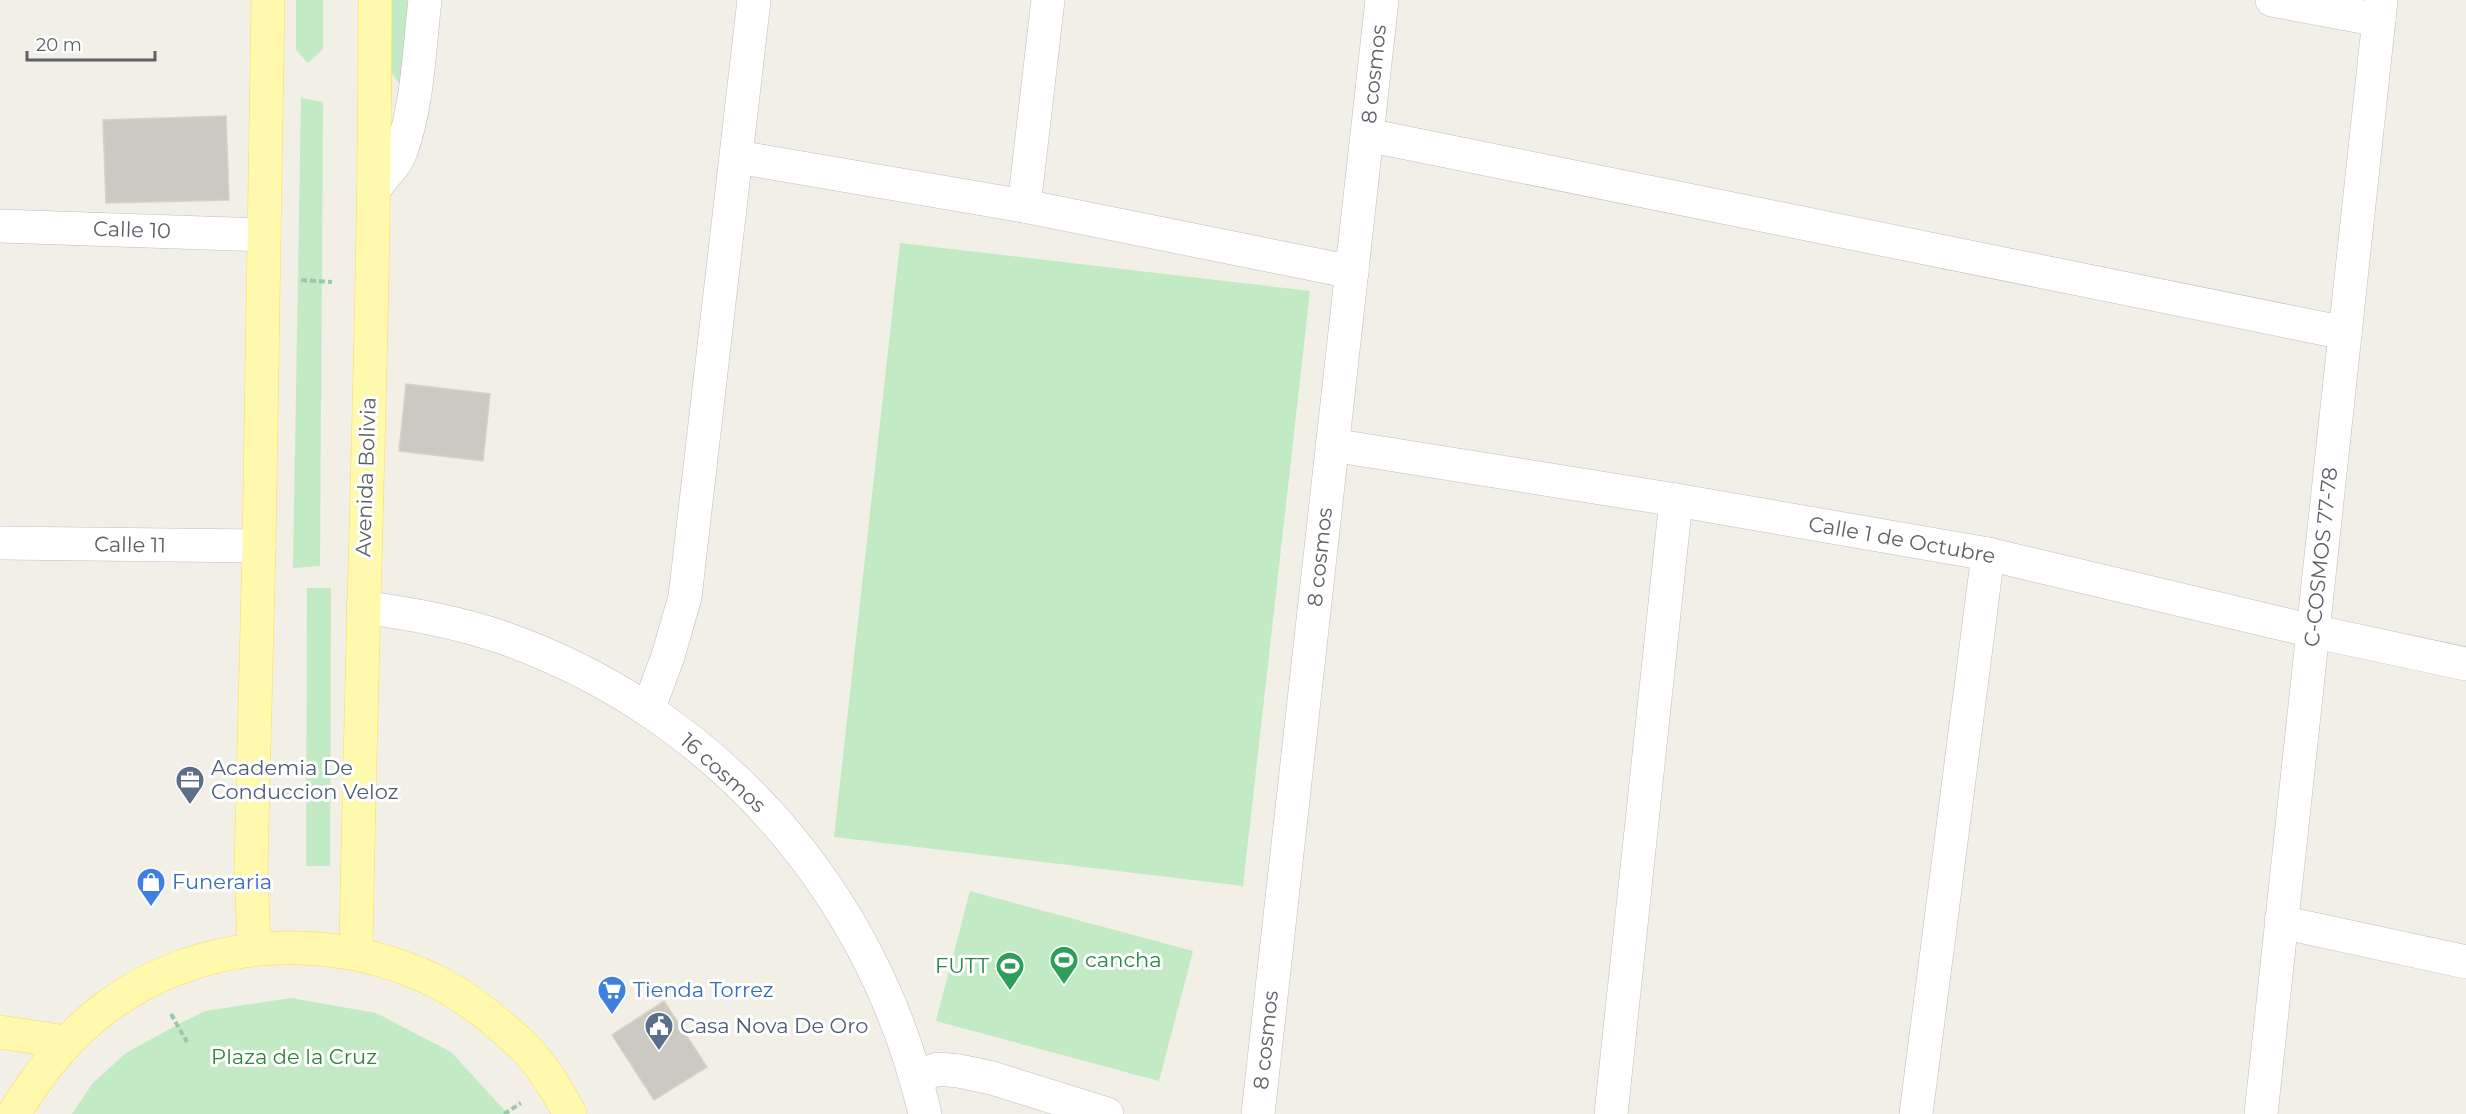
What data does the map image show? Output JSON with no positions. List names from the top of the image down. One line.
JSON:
{"streets":{"main road":["Avenida Bolivia"],"street":["8 cosmos","Calle 10","Calle 1 de Octubre","Calle 11","C-COSMOS 77-78","16 cosmos"]},"crossings":[["8 cosmos","Calle 1 de Octubre"],["Avenida Bolivia","16 cosmos"],["Calle 1 de Octubre","C-COSMOS 77-78"]],"parks":["Plaza de la Cruz"],"places":{"office":["Academia De Conduccion Veloz"],"shop":["Funeraria"],"sports":["cancha","FUTT"],"supermarket":["Tienda Torrez"],"public building":["Casa Nova De Oro"]},"scale_bar":"20 m"}
